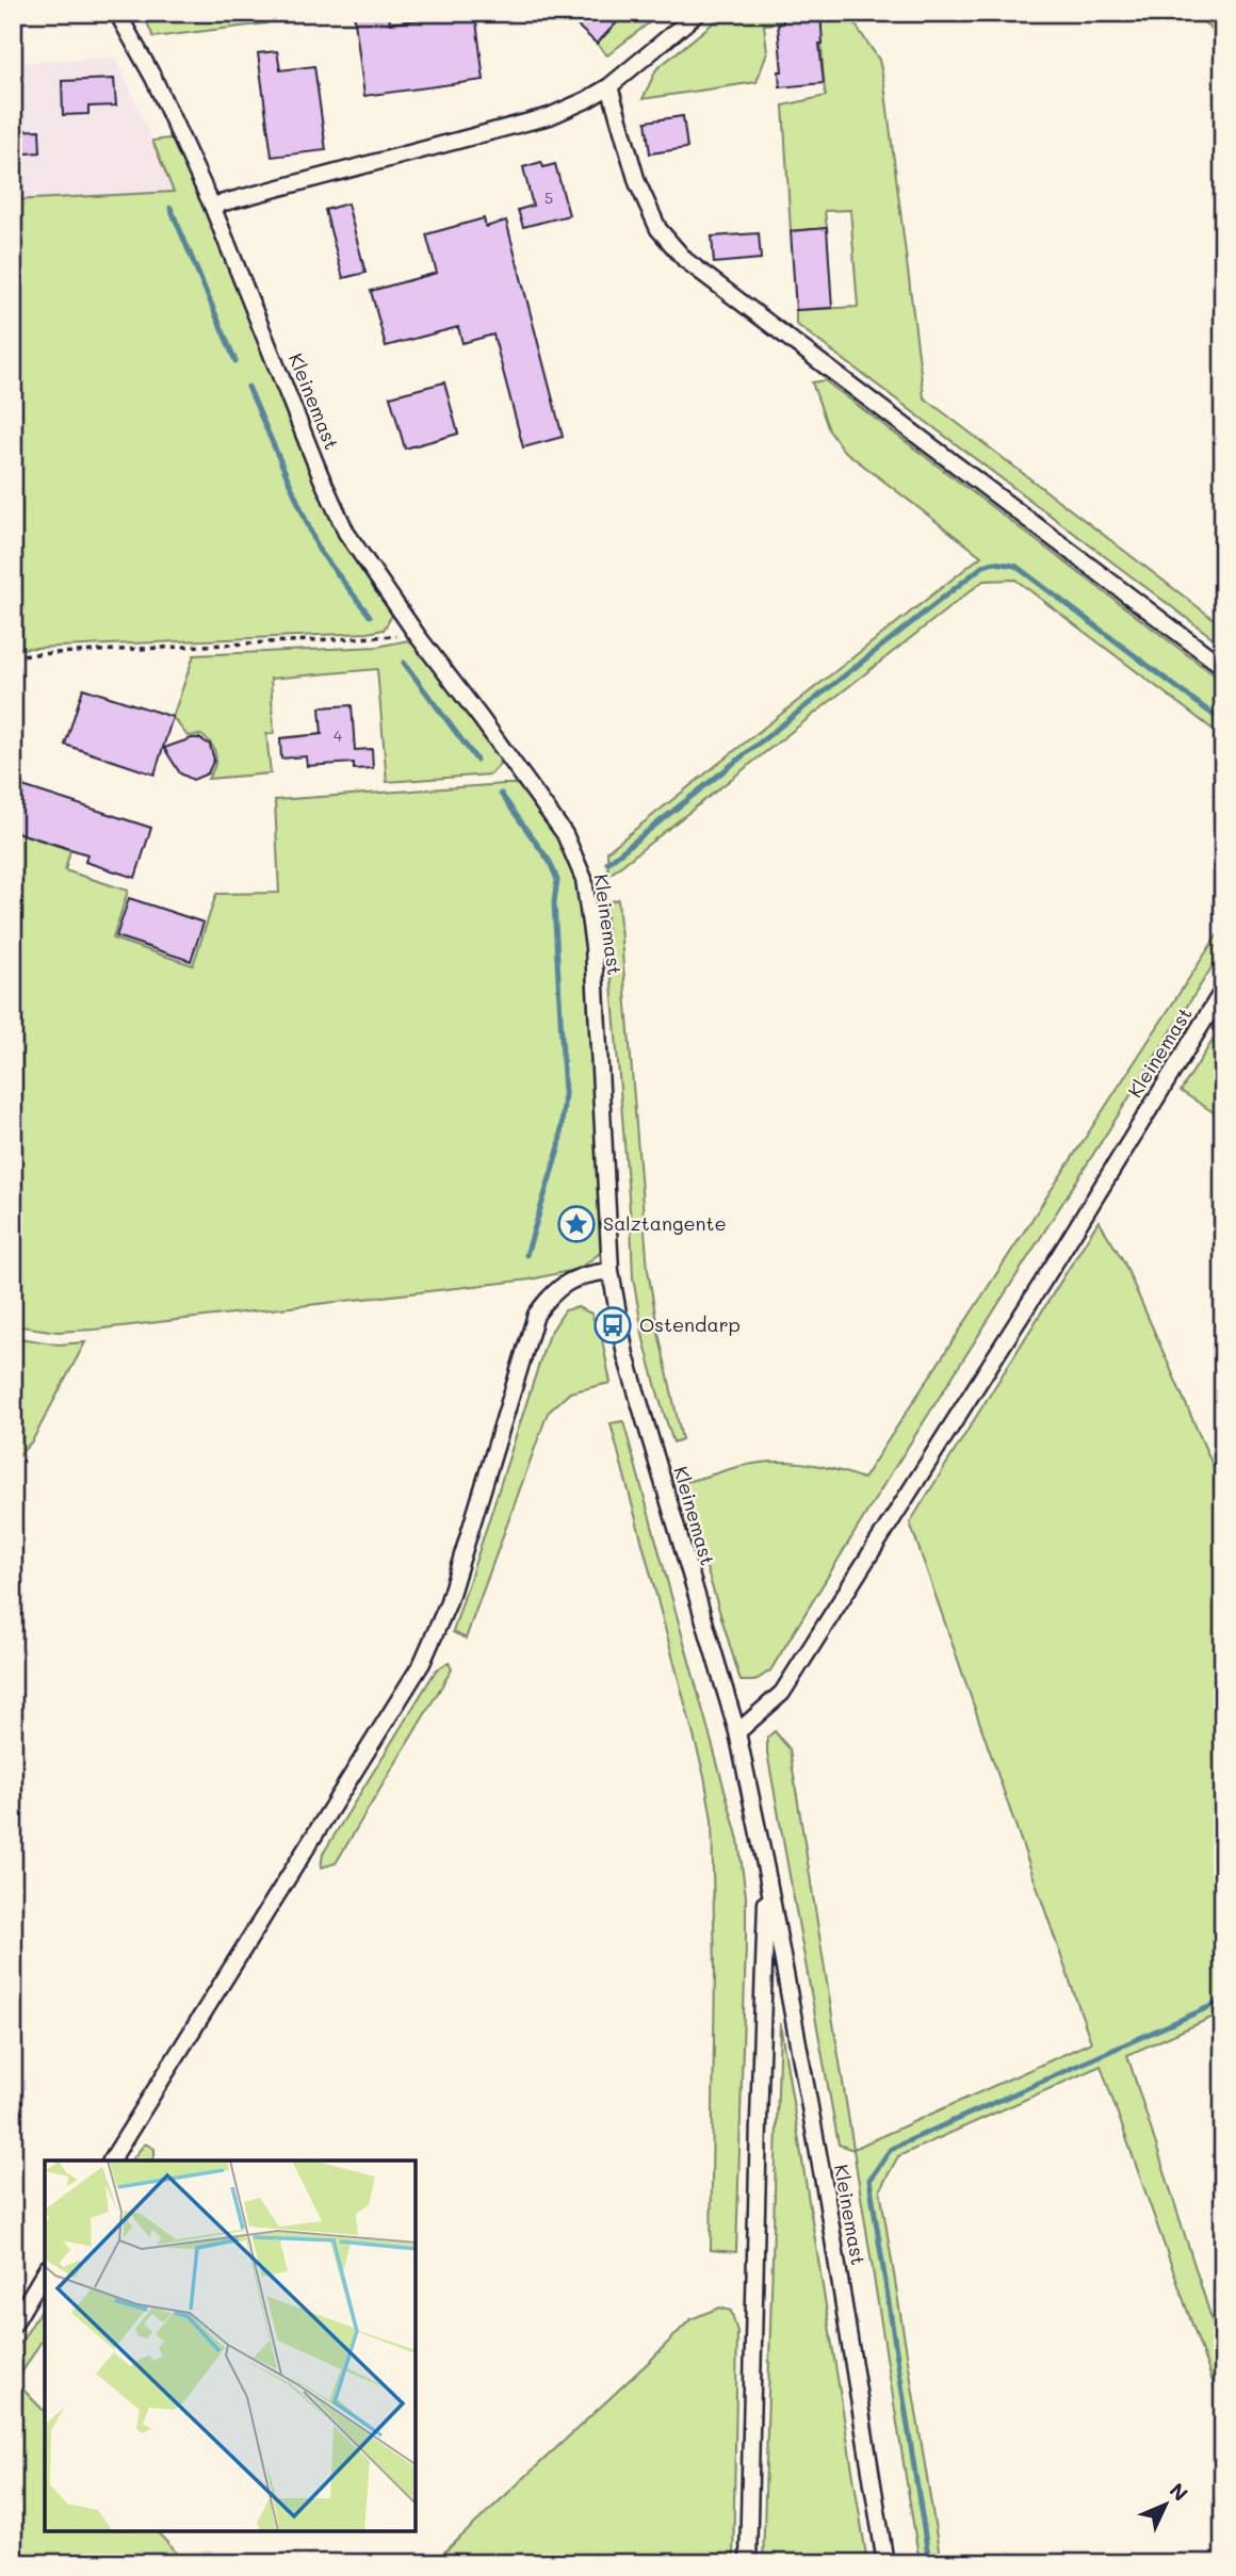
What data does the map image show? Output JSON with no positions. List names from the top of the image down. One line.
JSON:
{"streets":{"street":["Kleinemast"]},"places":{"place":["Salztangente"],"bus stop":["Ostendarp"]},"house_numbers":["5","4"],"north":"top right"}
